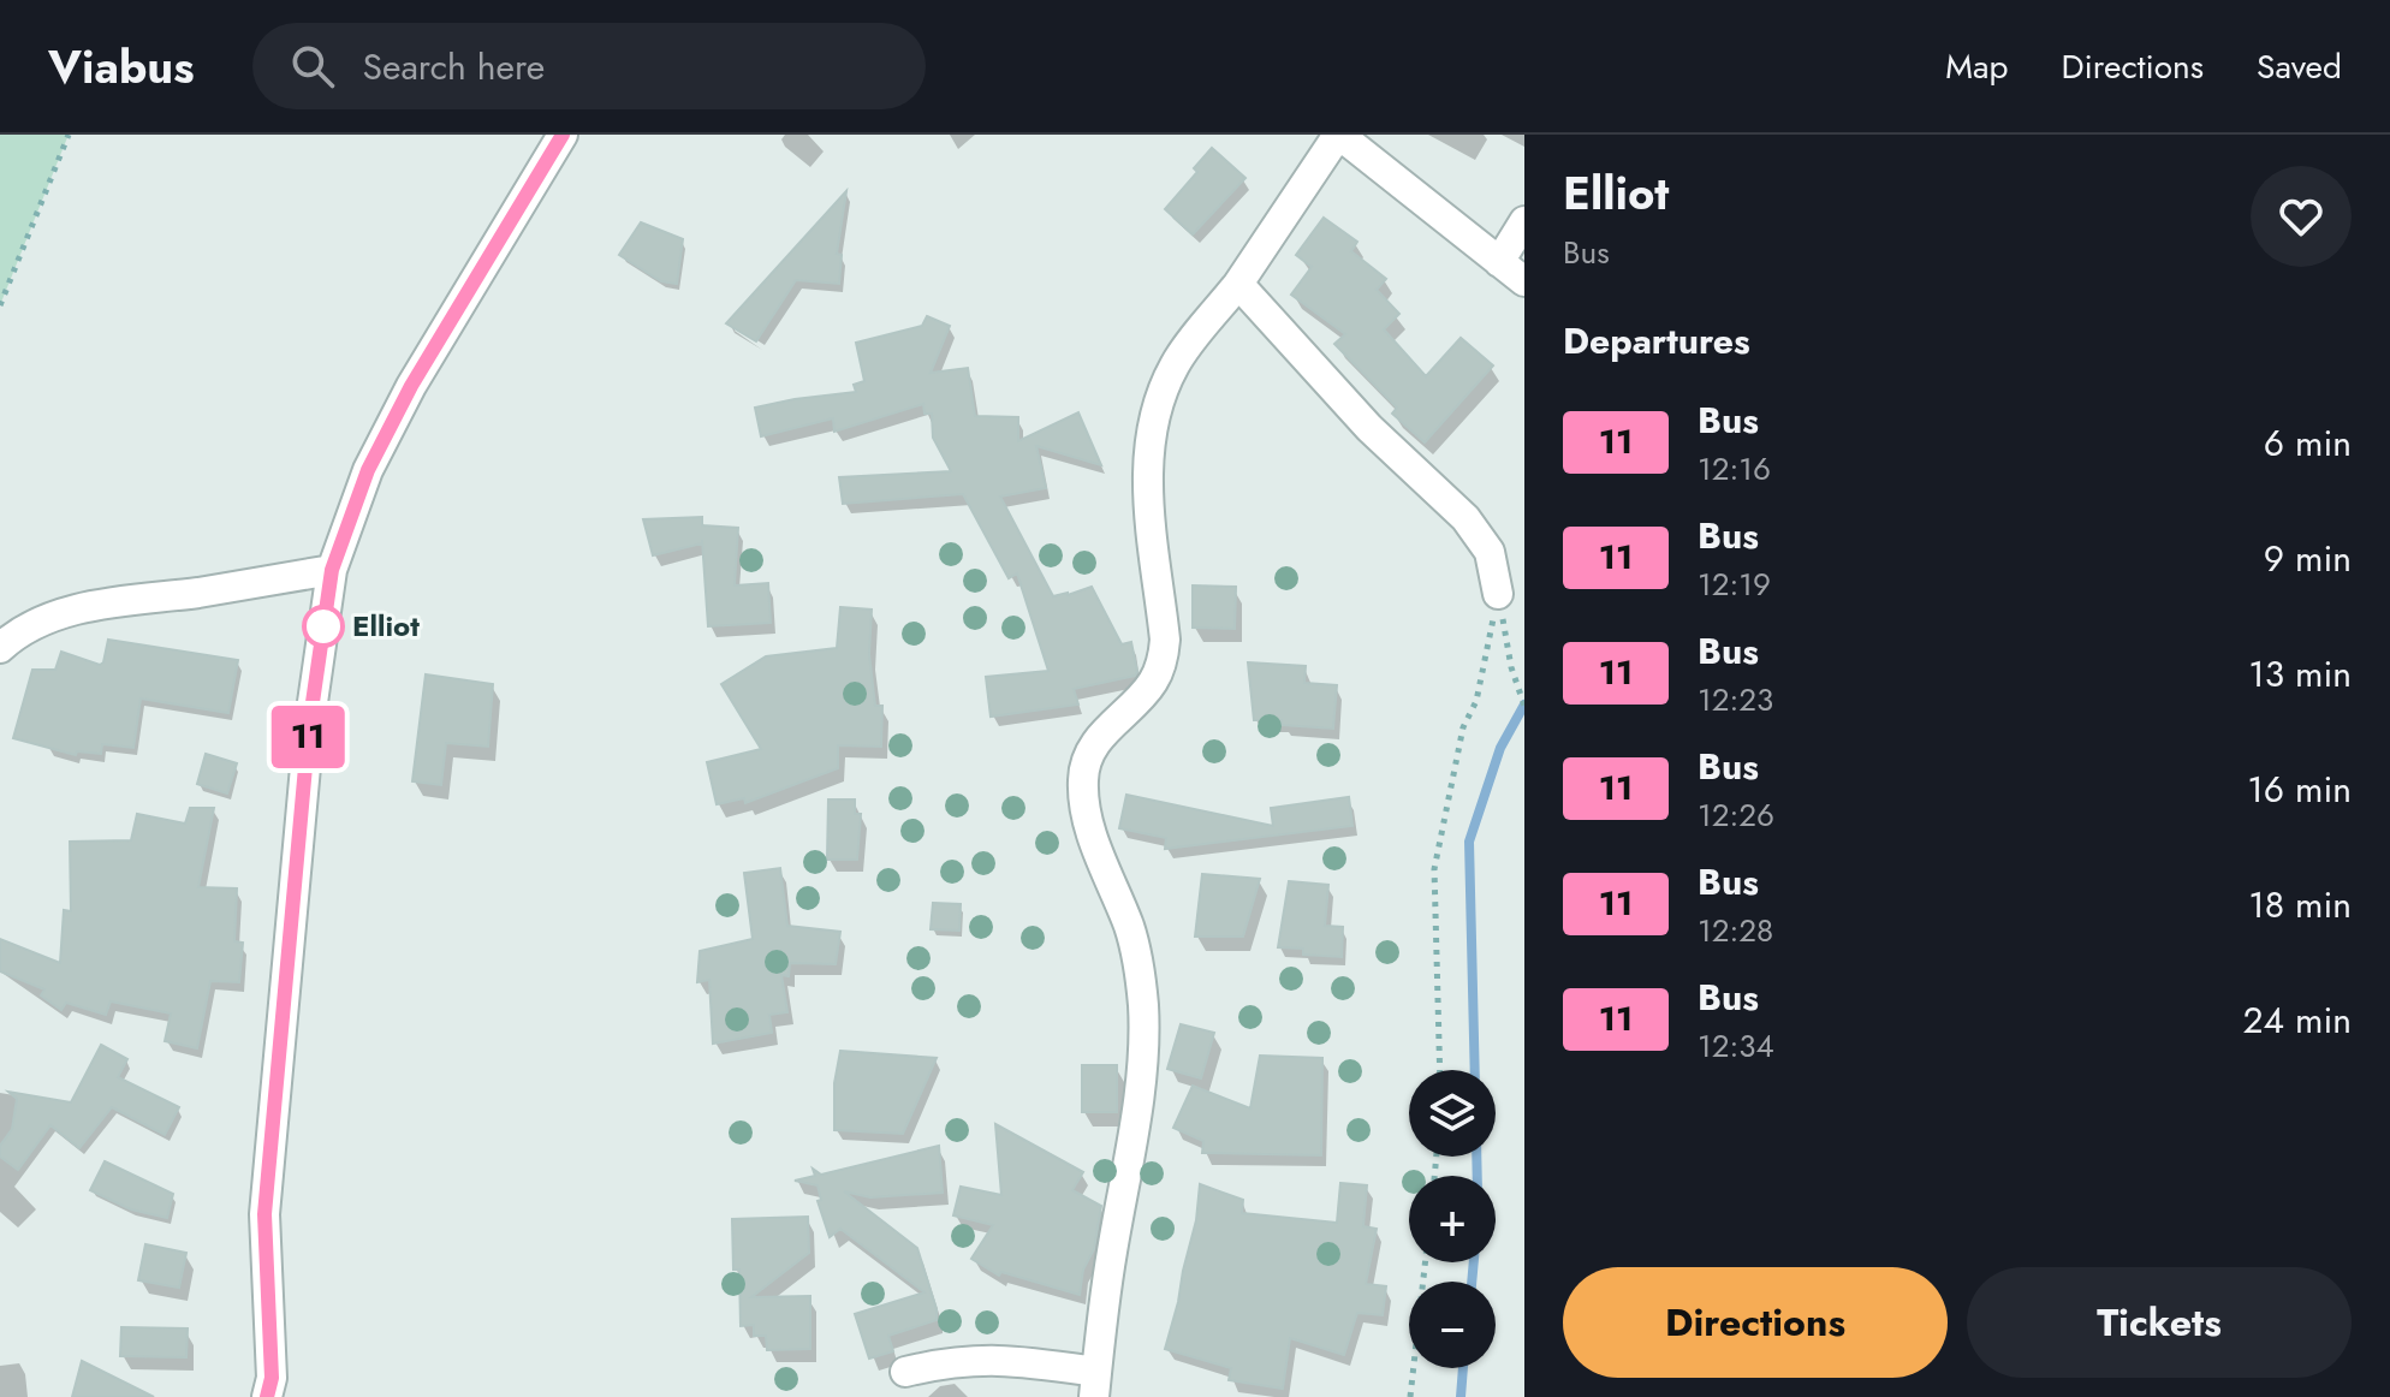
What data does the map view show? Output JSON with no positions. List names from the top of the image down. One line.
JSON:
{"places":["Elliot"],"lines":["bus line 11"],"page":{"header":"Viabus","search":"Search here","nav":["Map","Directions","Saved"],"on_map":"11","heading":[["Elliot","Bus"],"Departures"],"list":[{"mark":"11","name":"Bus","note":"12:16","value":"6 min"},{"mark":"11","name":"Bus","note":"12:19","value":"9 min"},{"mark":"11","name":"Bus","note":"12:23","value":"13 min"},{"mark":"11","name":"Bus","note":"12:26","value":"16 min"},{"mark":"11","name":"Bus","note":"12:28","value":"18 min"},{"mark":"11","name":"Bus","note":"12:34","value":"24 min"}],"map_buttons":["+","−"],"buttons":["Directions","Tickets"]}}
